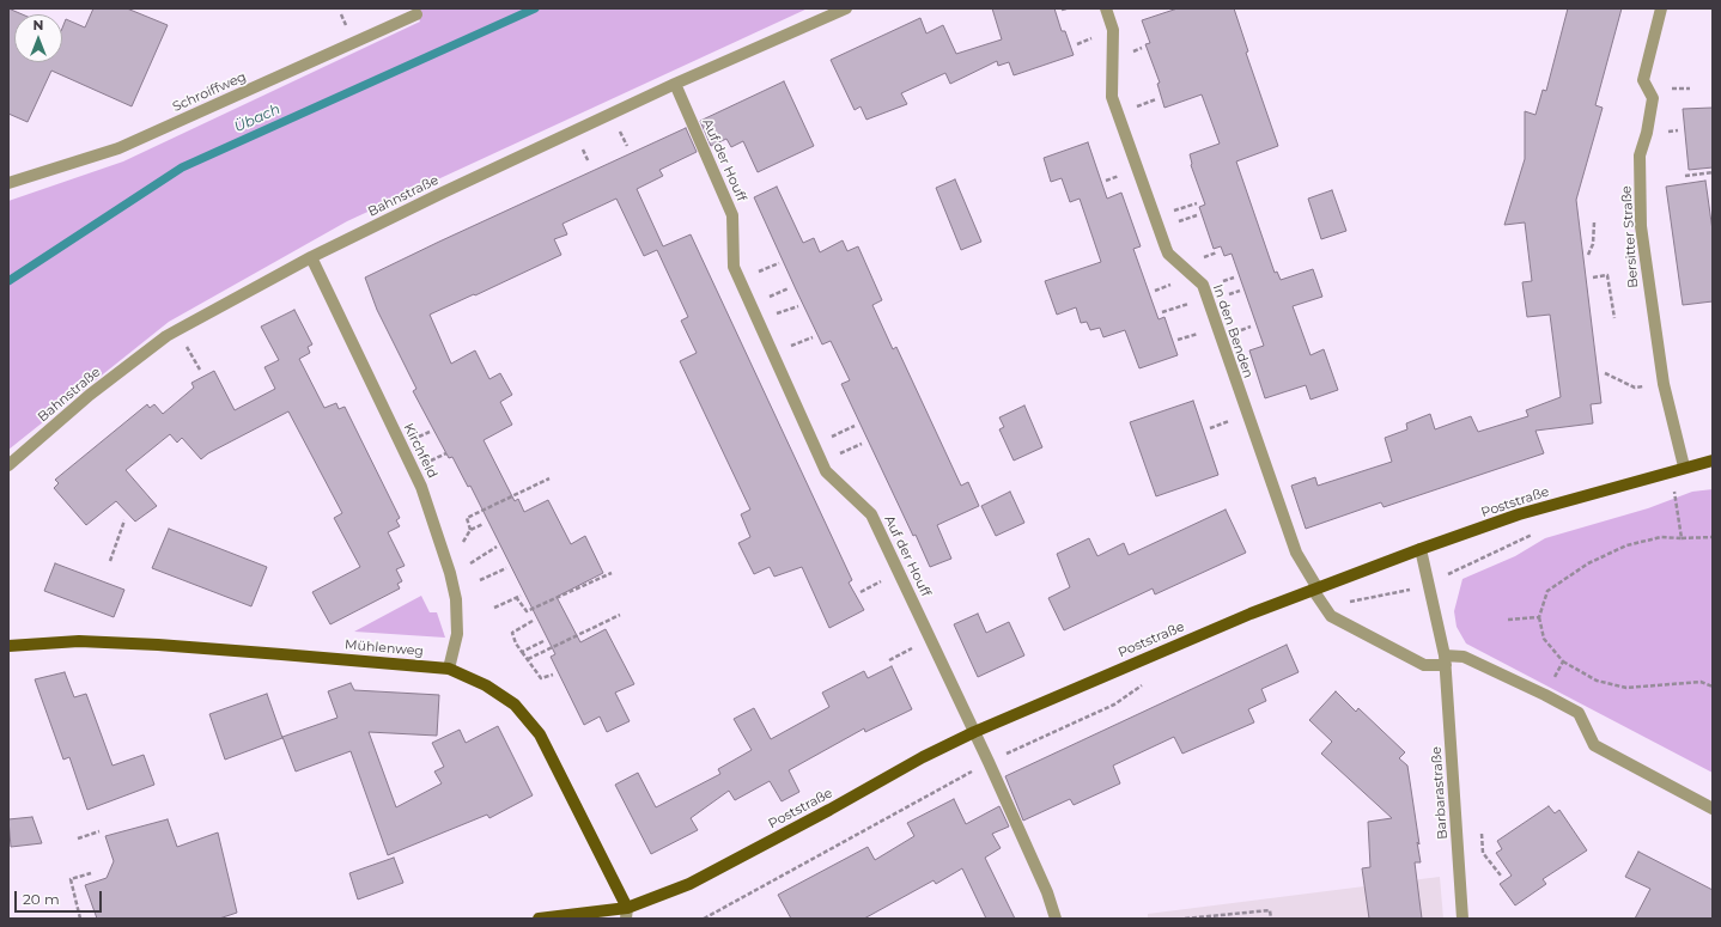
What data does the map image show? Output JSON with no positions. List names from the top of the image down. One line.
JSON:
{"streets":{"main road":["Poststraße","Mühlenweg"],"street":["Schroiffweg","Auf der Houff","Bahnstraße","Bersitter Straße","In den Benden","Kirchfeld","Barbarastraße"]},"crossings":[["Auf der Houff","Bahnstraße"],["Auf der Houff","Poststraße"],["Bahnstraße","Kirchfeld"],["Bersitter Straße","Poststraße"],["In den Benden","Poststraße"],["Kirchfeld","Mühlenweg"],["Poststraße","Mühlenweg"],["Poststraße","Barbarastraße"]],"water":["Übach"],"scale_bar":"20 m","north":"top"}
